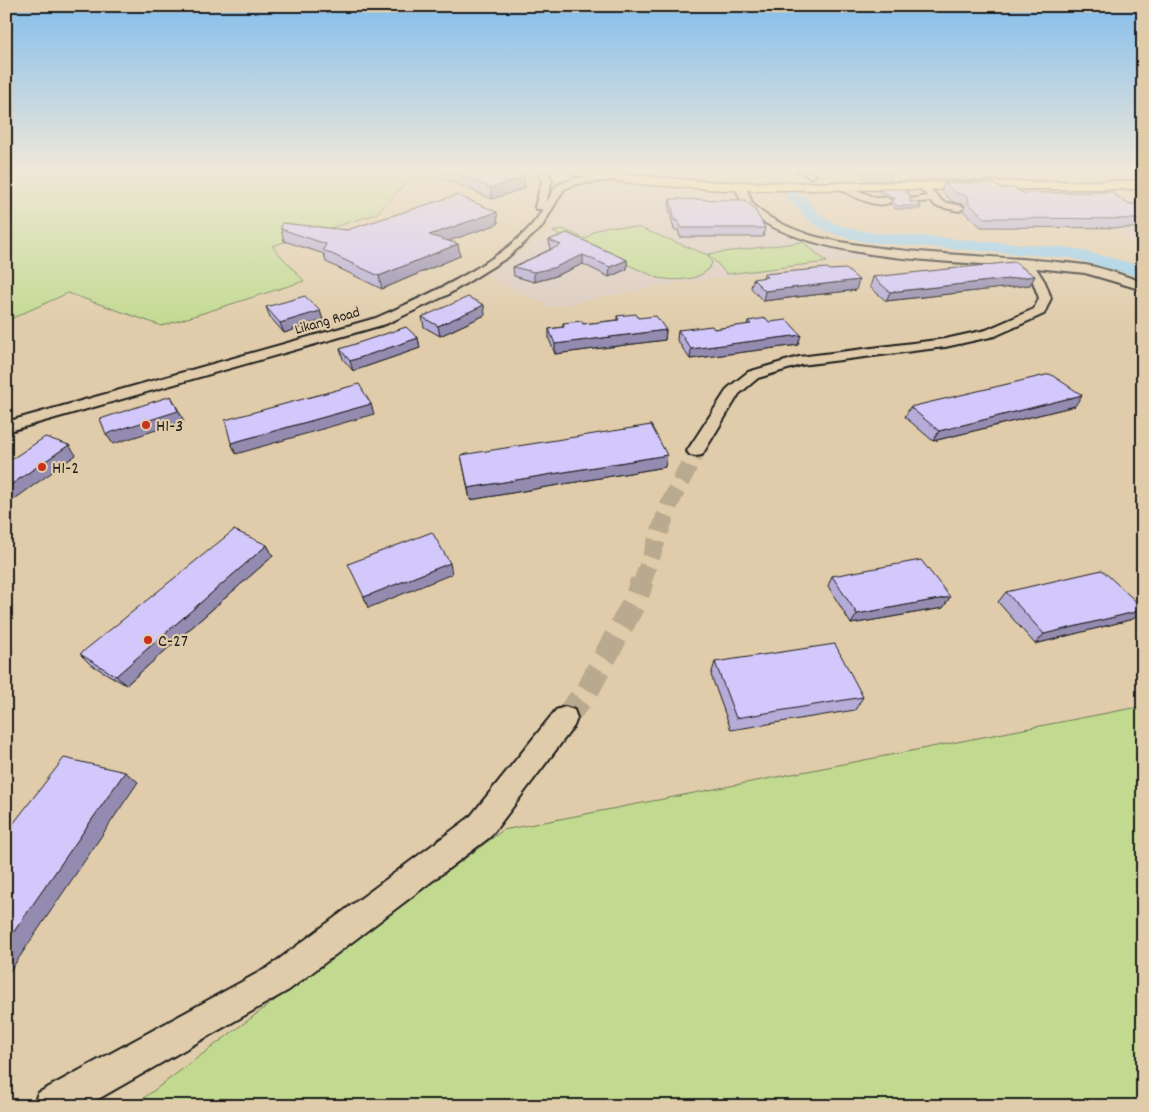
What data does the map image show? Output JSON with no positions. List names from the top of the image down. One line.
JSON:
{"streets":{"street":["Likang Road"]},"places":["H1-3","H1-2","C-27"]}
